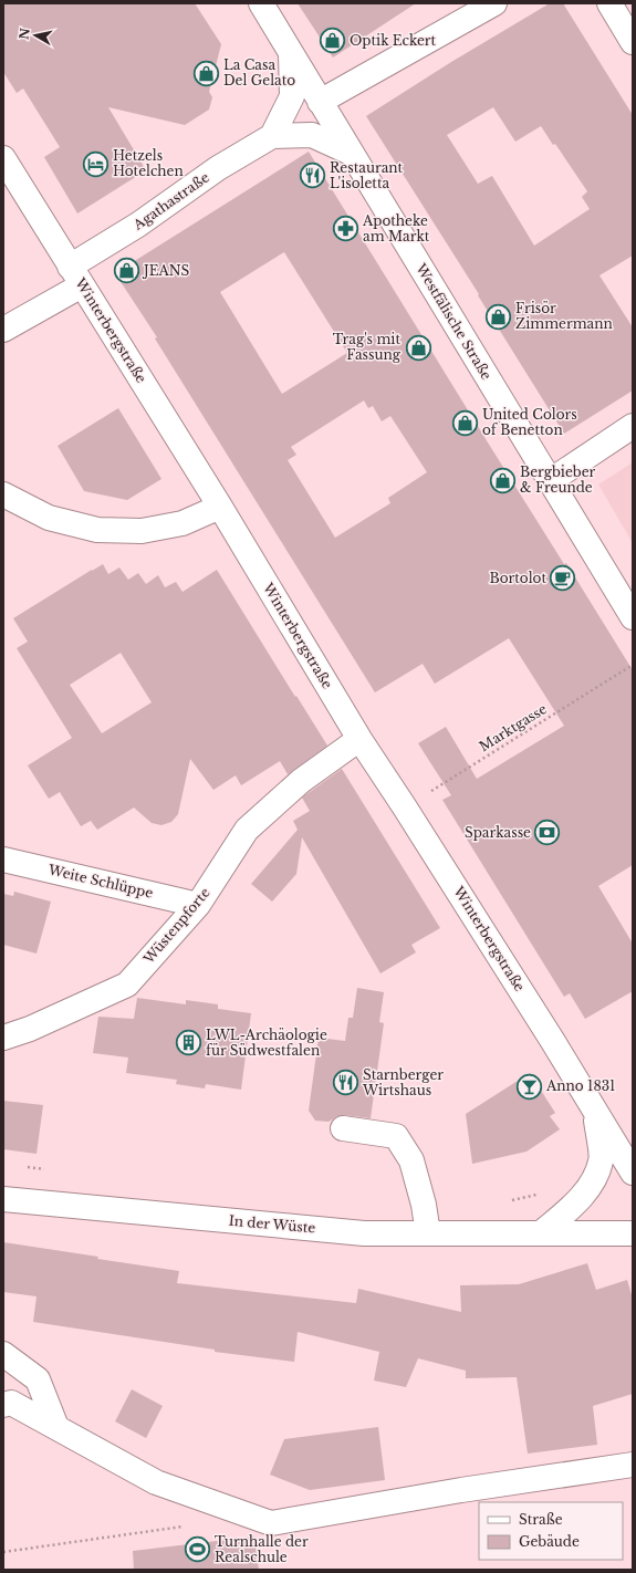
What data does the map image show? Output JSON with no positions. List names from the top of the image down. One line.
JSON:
{"streets":{"street":["Agathastraße","Westfälische Straße","Winterbergstraße","Weite Schlüppe","Wüstenpforte","In der Wüste"],"path":["Marktgasse"]},"crossings":[["Agathastraße","Westfälische Straße"],["Agathastraße","Winterbergstraße"],["Winterbergstraße","Marktgasse"],["Winterbergstraße","Wüstenpforte"],["Winterbergstraße","In der Wüste"],["Weite Schlüppe","Wüstenpforte"]],"places":{"shop":["Optik Eckert","La Casa Del Gelato","JEANS","Frisör Zimmermann","Trag's mit Fassung","United Colors of Benetton","Bergbieber & Freunde"],"hotel":["Hetzels Hotelchen"],"restaurant":["Restaurant L'isoletta","Starnberger Wirtshaus"],"pharmacy":["Apotheke am Markt"],"cafe":["Bortolot"],"bank":["Sparkasse"],"building":["LWL-Archäologie für Südwestfalen"],"bar":["Anno 1831"],"sports":["Turnhalle der Realschule"]},"legend":["Straße","Gebäude"],"north":"left"}
